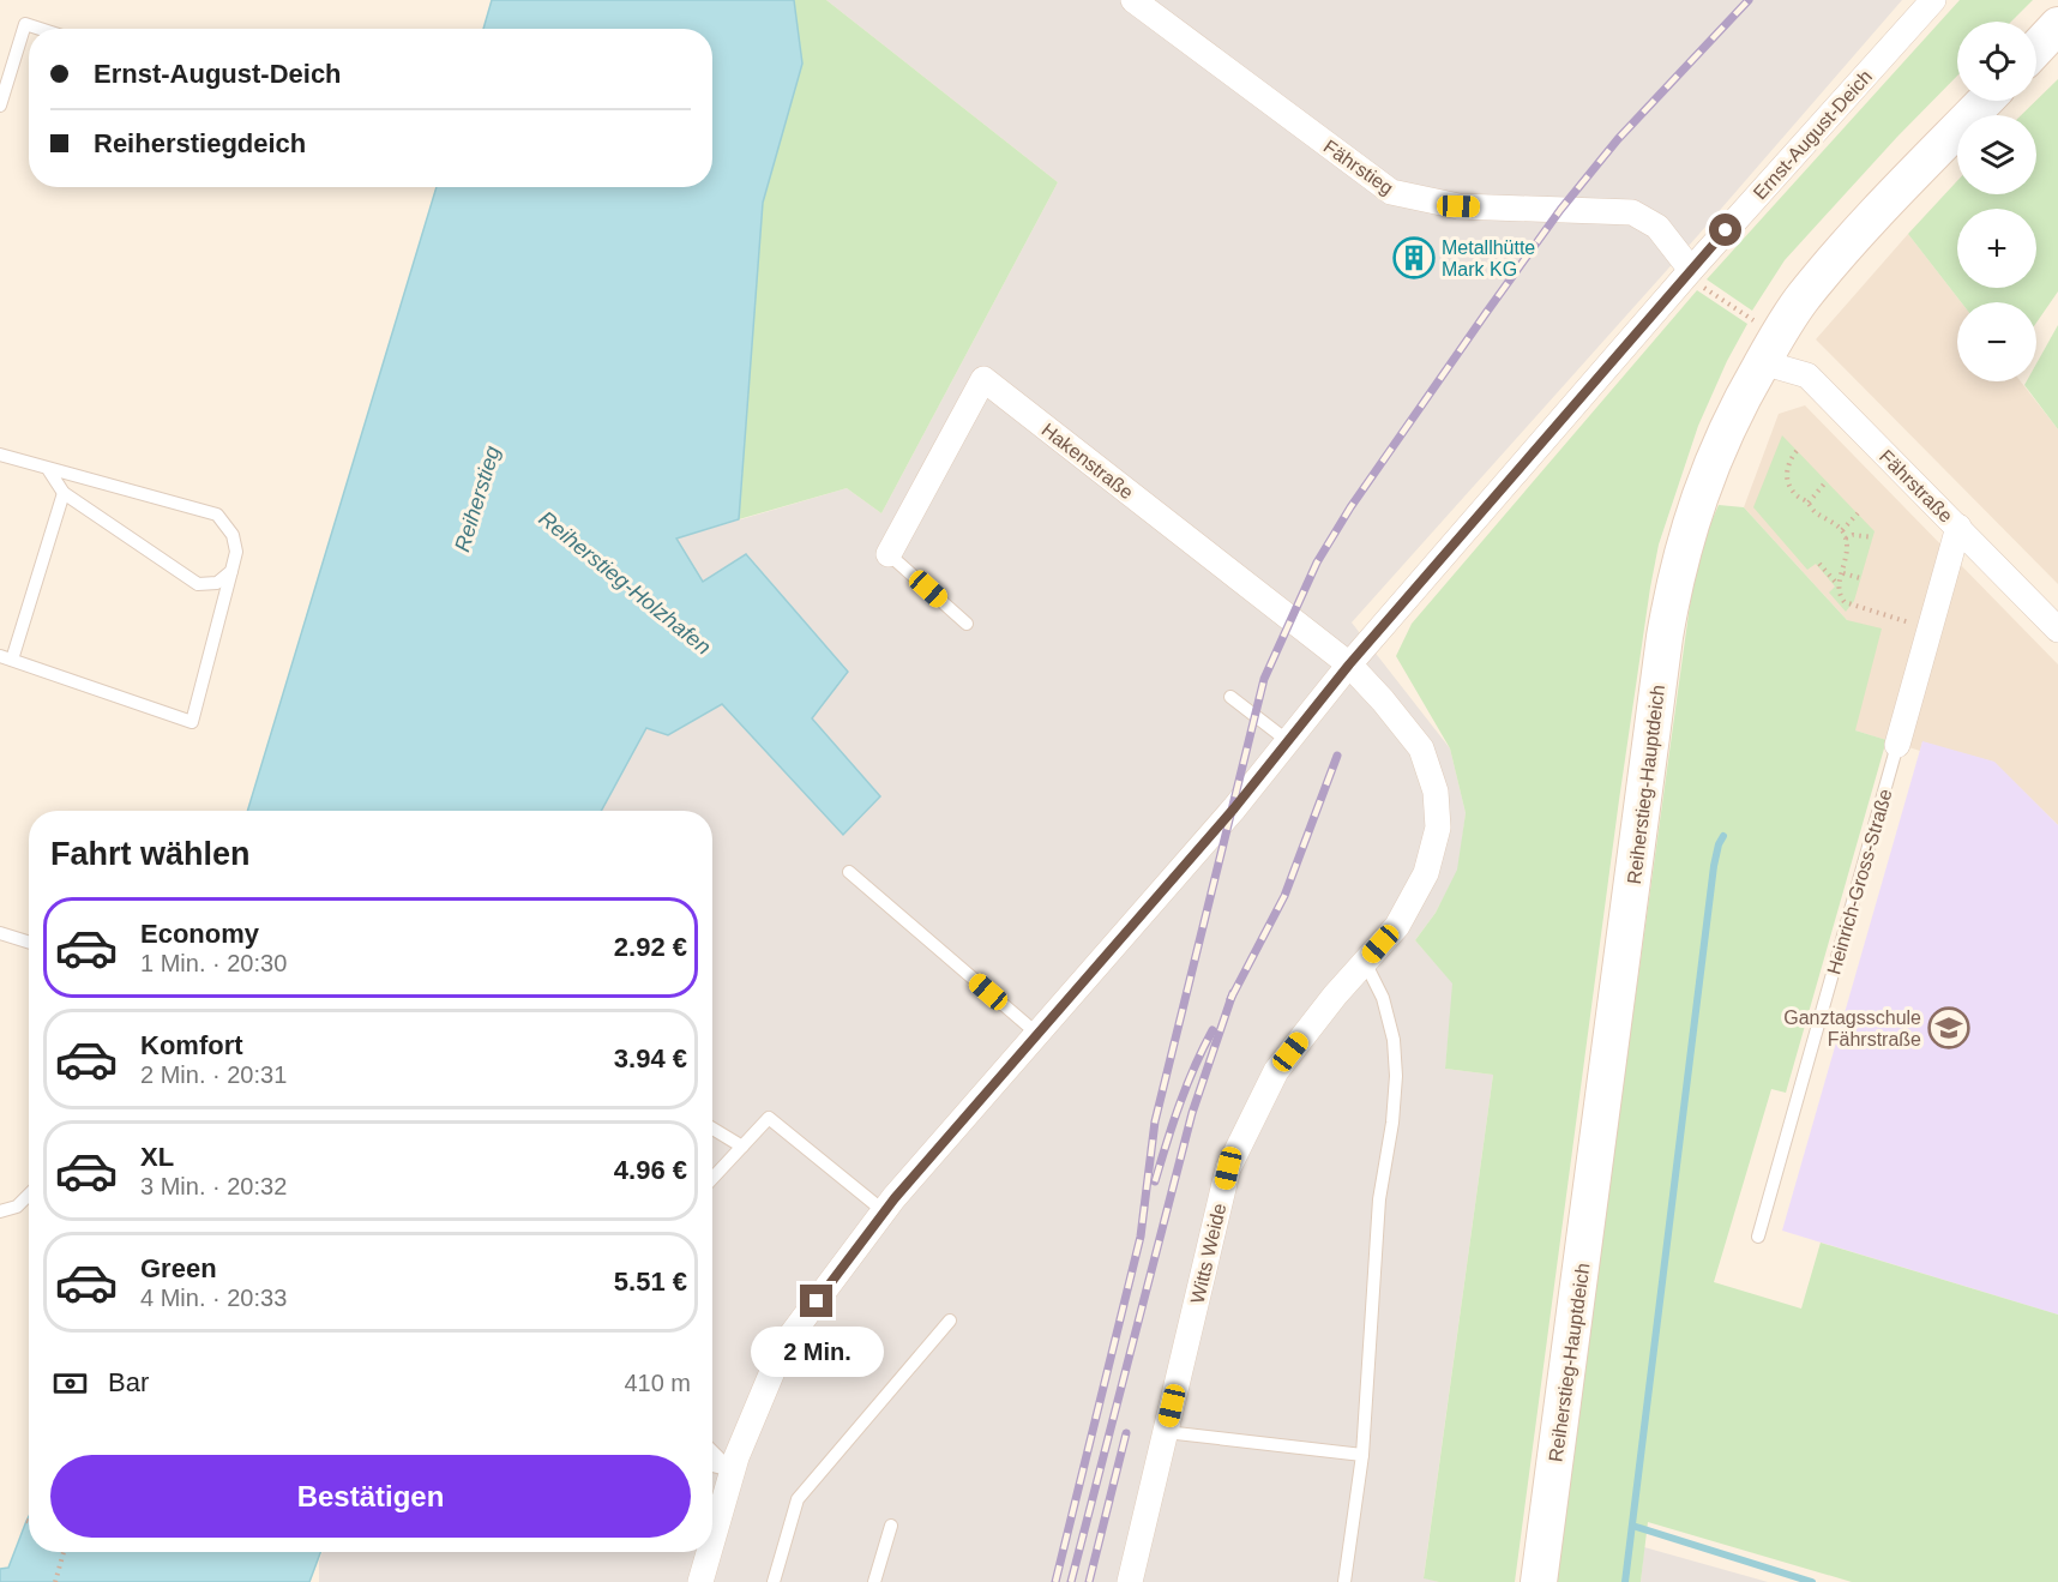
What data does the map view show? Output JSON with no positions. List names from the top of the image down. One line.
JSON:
{"streets":{"main road":["Reiherstieg-Hauptdeich"],"street":["Ernst-August-Deich","Fährstieg","Hakenstraße","Fährstraße","Heinrich-Gross-Straße","Witts Weide"]},"crossings":[["Ernst-August-Deich","Fährstieg"],["Ernst-August-Deich","Hakenstraße"],["Ernst-August-Deich","Witts Weide"],["Hakenstraße","Witts Weide"],["Fährstraße","Reiherstieg-Hauptdeich"],["Fährstraße","Heinrich-Gross-Straße"]],"water":["Reiherstieg","Reiherstieg-Holzhafen"],"places":{"building":["Metallhütte Mark KG"],"school or university":["Ganztagsschule Fährstraße"]},"page":{"map_buttons":["+","−"],"banner":["Ernst-August-Deich","Reiherstiegdeich"],"heading":"Fahrt wählen","list":[{"name":"Economy","note":"1 Min. · 20:30","value":"2.92 €"},{"name":"Komfort","note":"2 Min. · 20:31","value":"3.94 €"},{"name":"XL","note":"3 Min. · 20:32","value":"4.96 €"},{"name":"Green","note":"4 Min. · 20:33","value":"5.51 €"}],"bubble":"2 Min.","pay":["Bar","410 m"],"buttons":"Bestätigen"}}
